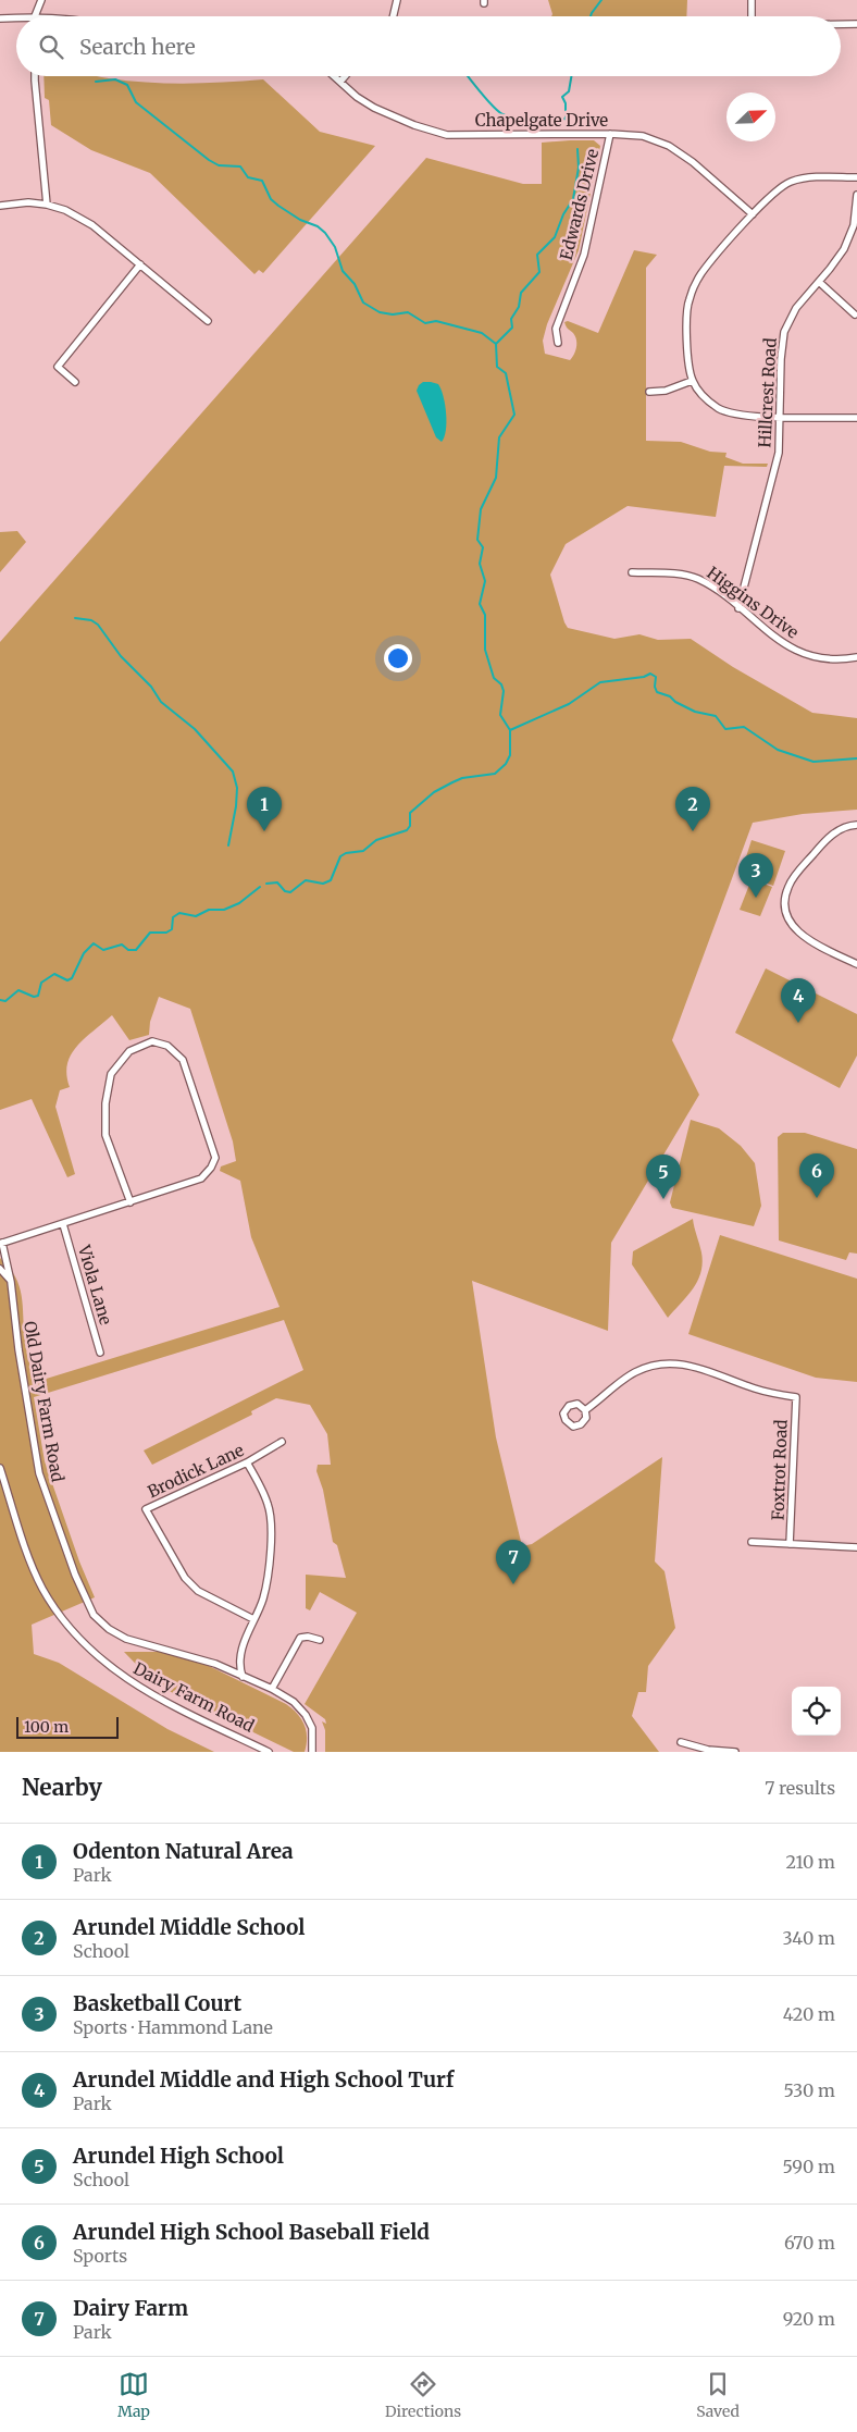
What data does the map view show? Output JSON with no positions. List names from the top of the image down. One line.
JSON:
{"streets":{"street":["Chapelgate Drive","Edwards Drive","Hillcrest Road","Higgins Drive","Viola Lane","Old Dairy Farm Road","Foxtrot Road","Brodick Lane","Dairy Farm Road"]},"crossings":[["Chapelgate Drive","Edwards Drive"],["Hillcrest Road","Higgins Drive"]],"scale_bar":"100 m","north":"top right","page":{"search":"Search here","pins":["1","2","3","4","6","5","7"],"scale":"100 m","heading":["Nearby","7 results"],"list":[{"mark":"1","name":"Odenton Natural Area","note":"Park","value":"210 m"},{"mark":"2","name":"Arundel Middle School","note":"School","value":"340 m"},{"mark":"3","name":"Basketball Court","note":"Sports · Hammond Lane","value":"420 m"},{"mark":"4","name":"Arundel Middle and High School Turf","note":"Park","value":"530 m"},{"mark":"5","name":"Arundel High School","note":"School","value":"590 m"},{"mark":"6","name":"Arundel High School Baseball Field","note":"Sports","value":"670 m"},{"mark":"7","name":"Dairy Farm","note":"Park","value":"920 m"}],"nav":["Map","Directions","Saved"]}}
